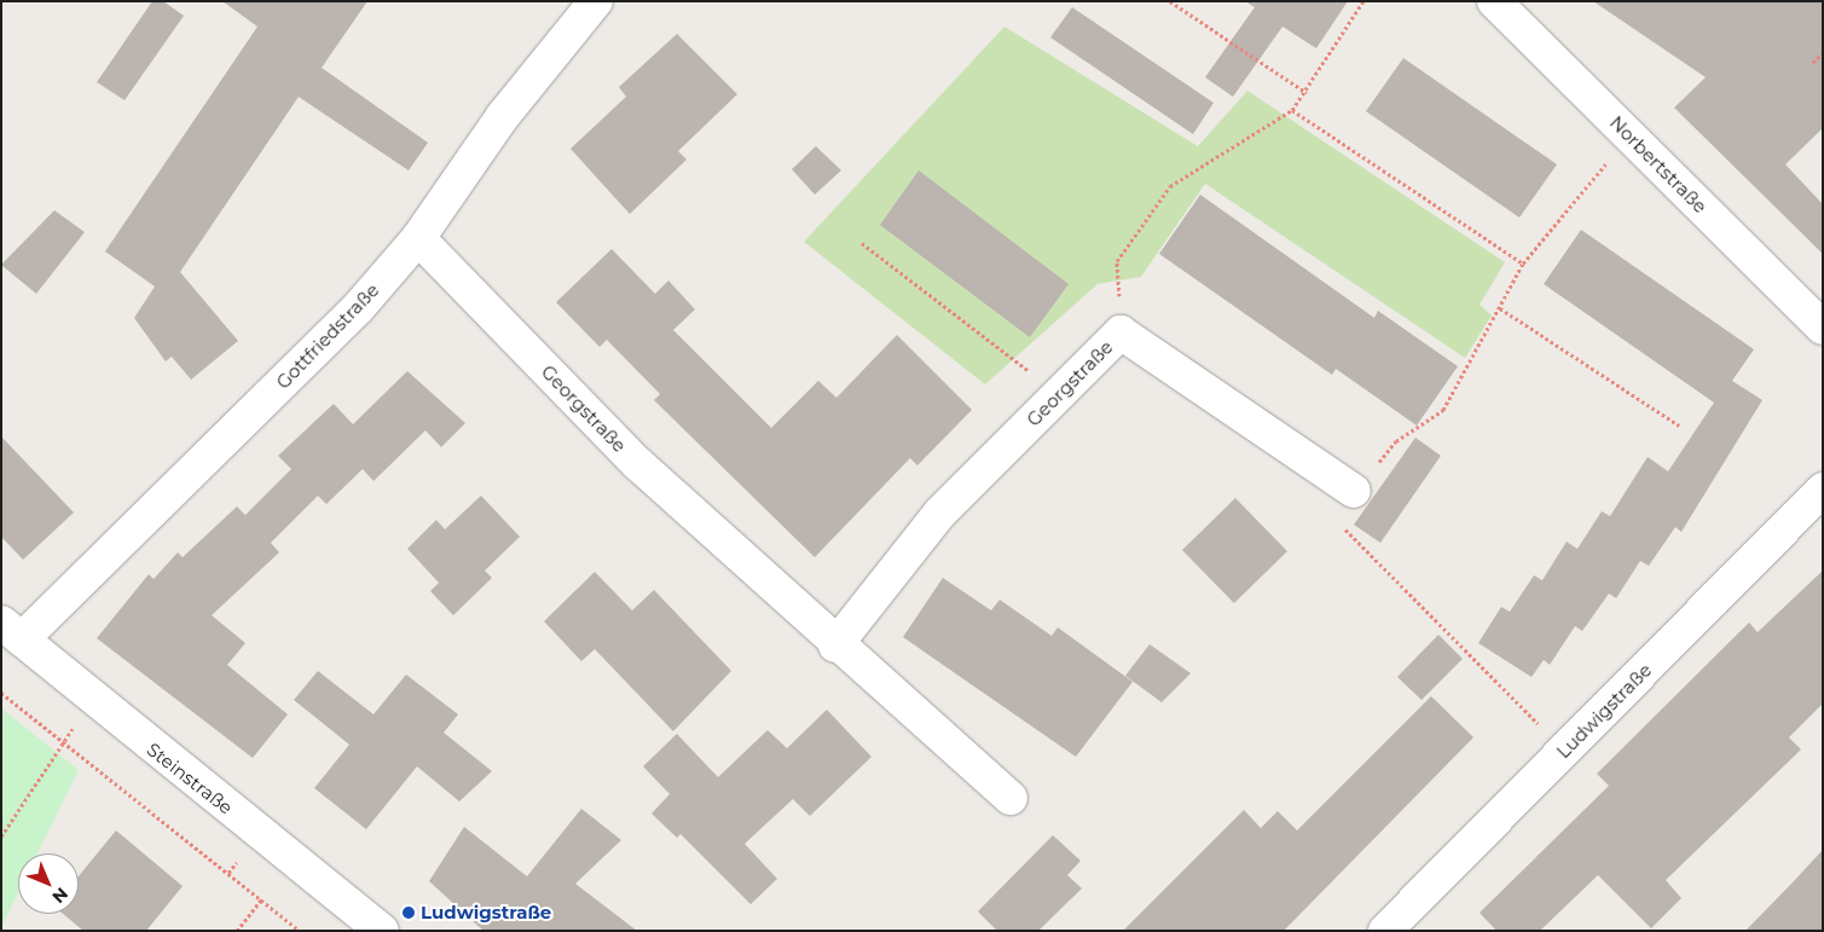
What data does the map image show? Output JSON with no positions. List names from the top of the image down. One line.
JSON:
{"streets":{"street":["Norbertstraße","Gottfriedstraße","Georgstraße","Ludwigstraße","Steinstraße"]},"crossings":[["Gottfriedstraße","Georgstraße"],["Gottfriedstraße","Steinstraße"]],"places":["Ludwigstraße"],"north":"bottom right"}
